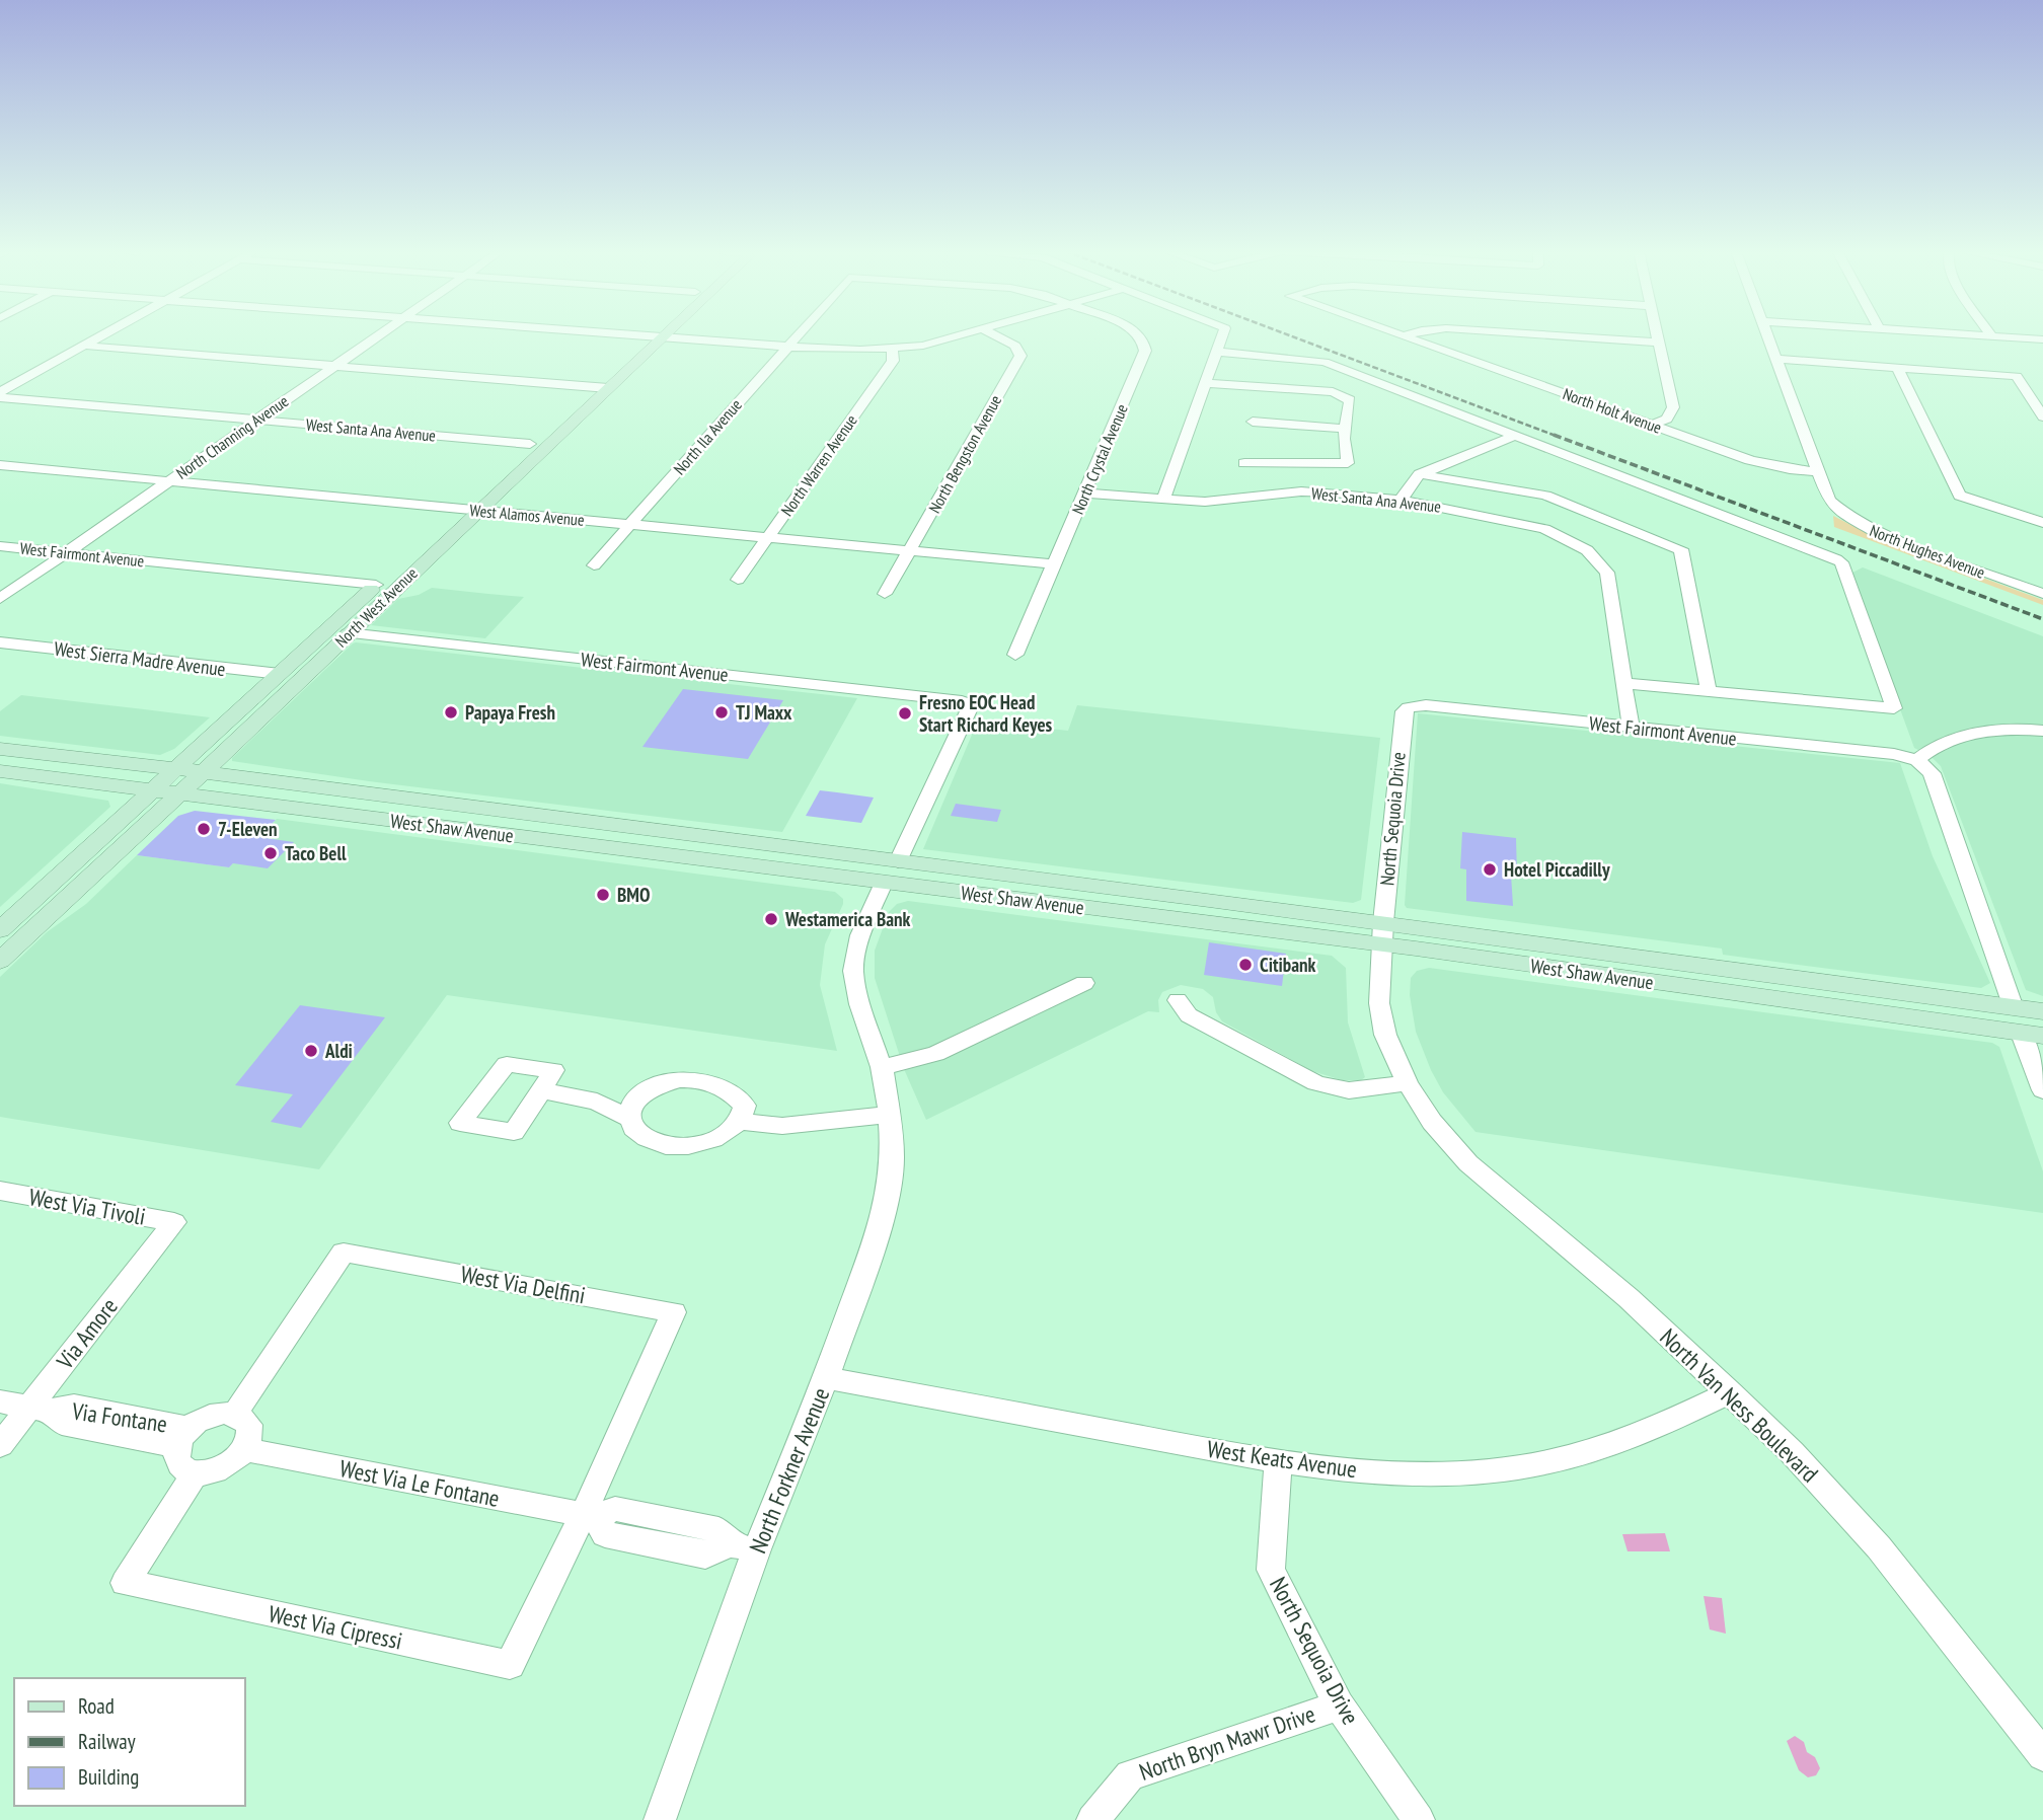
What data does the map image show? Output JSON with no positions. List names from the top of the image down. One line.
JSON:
{"streets":{"main road":["North West Avenue","West Shaw Avenue"],"street":["North Holt Avenue","West Santa Ana Avenue","North Channing Avenue","North Ila Avenue","North Bengston Avenue","North Crystal Avenue","North Warren Avenue","West Alamos Avenue","North Hughes Avenue","West Fairmont Avenue","West Sierra Madre Avenue","North Sequoia Drive","West Via Tivoli","West Via Delfini","Via Amore","North Van Ness Boulevard","Via Fontane","West Keats Avenue","North Forkner Avenue","West Via Le Fontane","West Via Cipressi","North Bryn Mawr Drive"]},"crossings":[["North Holt Avenue","North Hughes Avenue"],["West Santa Ana Avenue","North Channing Avenue"],["West Santa Ana Avenue","North Crystal Avenue"],["West Santa Ana Avenue","North West Avenue"],["North Channing Avenue","West Alamos Avenue"],["North Channing Avenue","West Fairmont Avenue"],["North Ila Avenue","West Alamos Avenue"],["North Bengston Avenue","West Alamos Avenue"],["North Crystal Avenue","West Alamos Avenue"],["North Warren Avenue","West Alamos Avenue"],["West Alamos Avenue","North West Avenue"],["West Fairmont Avenue","North West Avenue"],["West Fairmont Avenue","North Sequoia Drive"],["West Fairmont Avenue","West Shaw Avenue"],["West Fairmont Avenue","North Forkner Avenue"],["North West Avenue","West Sierra Madre Avenue"],["North West Avenue","West Shaw Avenue"],["North Sequoia Drive","West Shaw Avenue"],["North Sequoia Drive","North Van Ness Boulevard"],["North Sequoia Drive","West Keats Avenue"],["North Sequoia Drive","North Bryn Mawr Drive"],["West Shaw Avenue","North Van Ness Boulevard"],["West Shaw Avenue","North Forkner Avenue"],["West Via Tivoli","Via Amore"],["West Via Delfini","Via Fontane"],["West Via Delfini","West Via Le Fontane"],["West Via Delfini","West Via Cipressi"],["Via Amore","Via Fontane"],["North Van Ness Boulevard","West Keats Avenue"],["Via Fontane","West Via Le Fontane"],["Via Fontane","West Via Cipressi"],["West Keats Avenue","North Forkner Avenue"],["North Forkner Avenue","West Via Le Fontane"],["West Via Le Fontane","West Via Cipressi"]],"places":["Papaya Fresh","TJ Maxx","Fresno EOC Head Start Richard Keyes","7-Eleven","Taco Bell","Hotel Piccadilly","BMO","Westamerica Bank","Citibank","Aldi"],"legend":["Road","Railway","Building"]}
